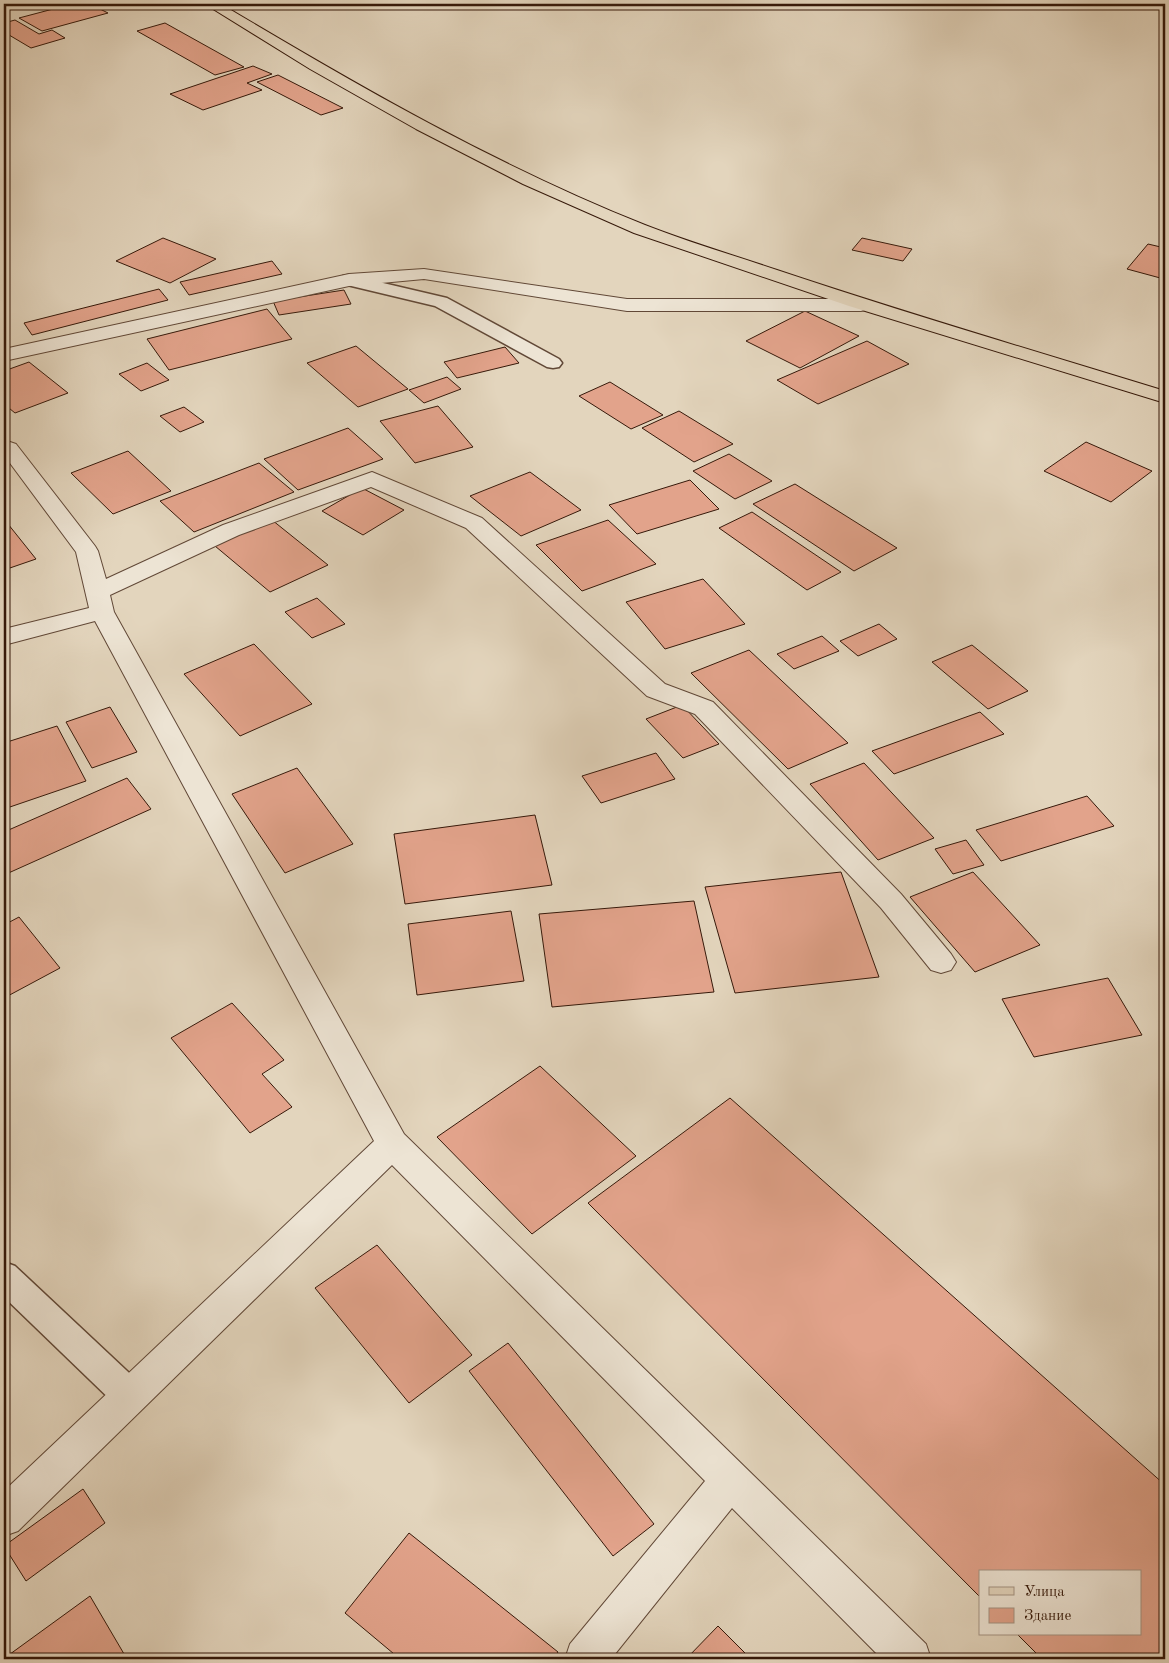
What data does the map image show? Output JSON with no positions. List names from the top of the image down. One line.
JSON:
{"legend":["Улица","Здание"]}
